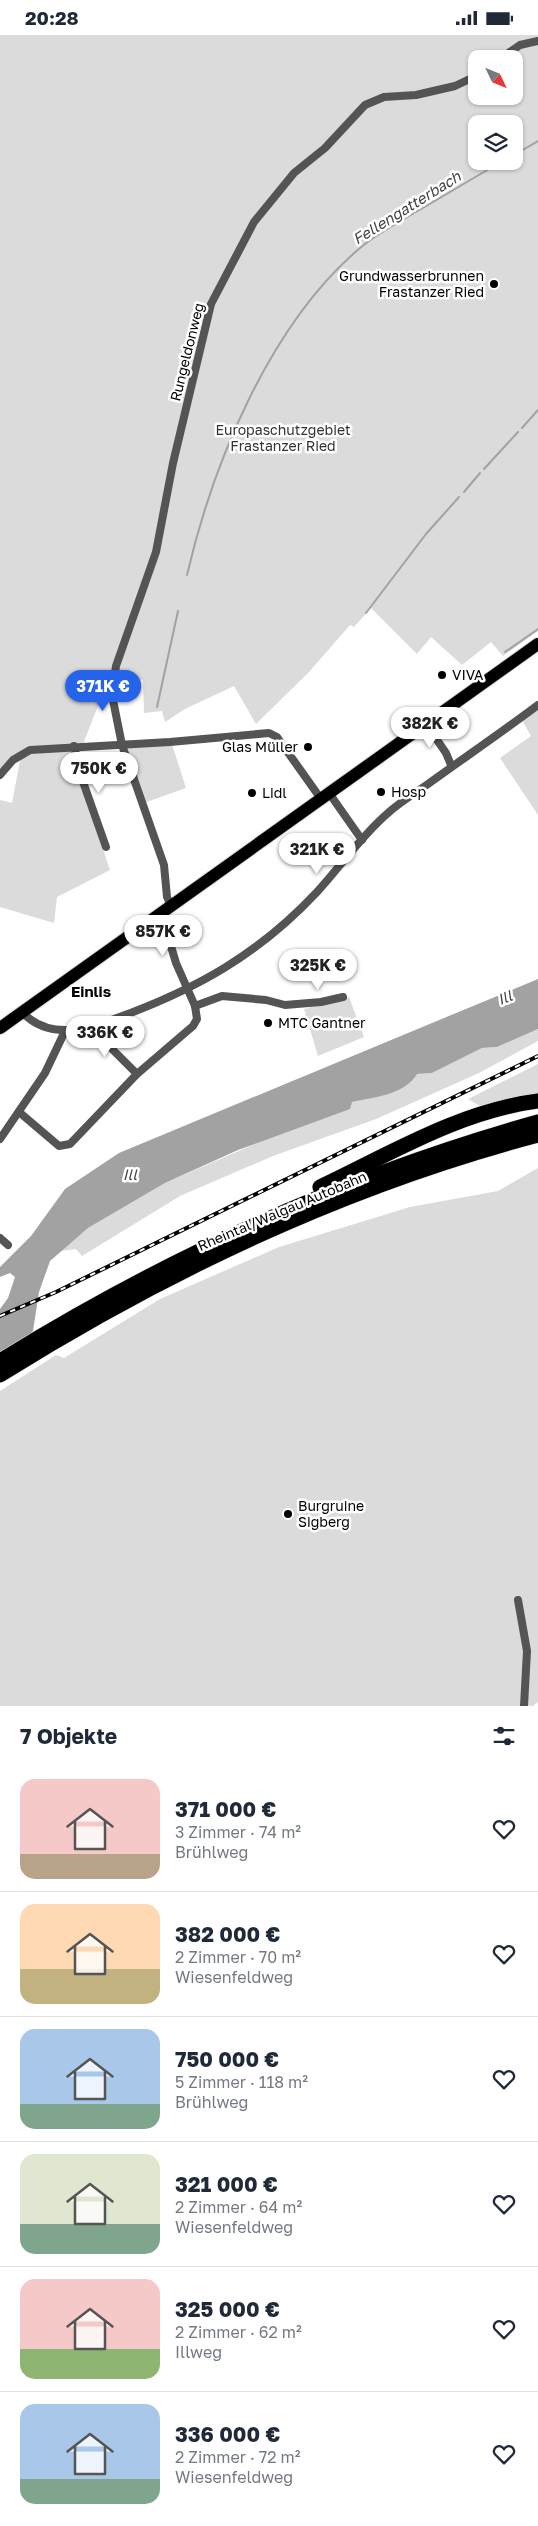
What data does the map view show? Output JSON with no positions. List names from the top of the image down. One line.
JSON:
{"streets":{"highway":["Rheintal/Walgau Autobahn"],"street":["Rungeldonweg"]},"districts":["Einlis"],"water":["Fellengatterbach","Ill"],"parks":["Europaschutzgebiet Frastanzer Ried"],"places":["Grundwasserbrunnen Frastanzer Ried","VIVA","Glas Müller","Hosp","Lidl","MTC Gantner","Burgruine Sigberg"],"north":"bottom right","page":{"status":"20:28","price":["371K €","382K €","750K €","321K €","857K €","325K €","336K €"],"heading":"7 Objekte","list":[{"name":"371 000 €","note":"3 Zimmer · 74 m² · Brühlweg"},{"name":"382 000 €","note":"2 Zimmer · 70 m² · Wiesenfeldweg"},{"name":"750 000 €","note":"5 Zimmer · 118 m² · Brühlweg"},{"name":"321 000 €","note":"2 Zimmer · 64 m² · Wiesenfeldweg"},{"name":"325 000 €","note":"2 Zimmer · 62 m² · Illweg"},{"name":"336 000 €","note":"2 Zimmer · 72 m² · Wiesenfeldweg"}]}}
